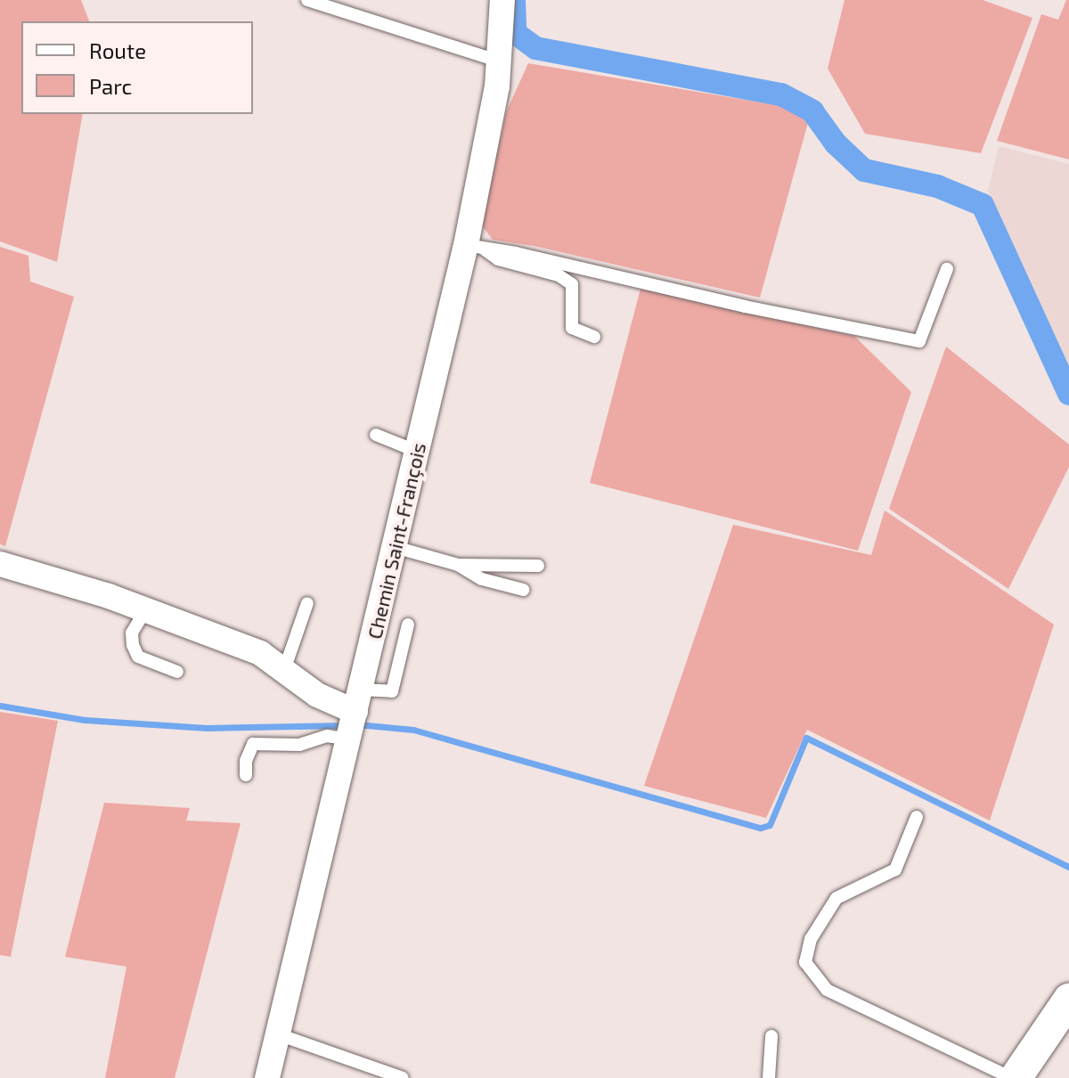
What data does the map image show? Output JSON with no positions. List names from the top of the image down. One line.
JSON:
{"streets":{"street":["Chemin Saint-François"]},"legend":["Route","Parc"]}
